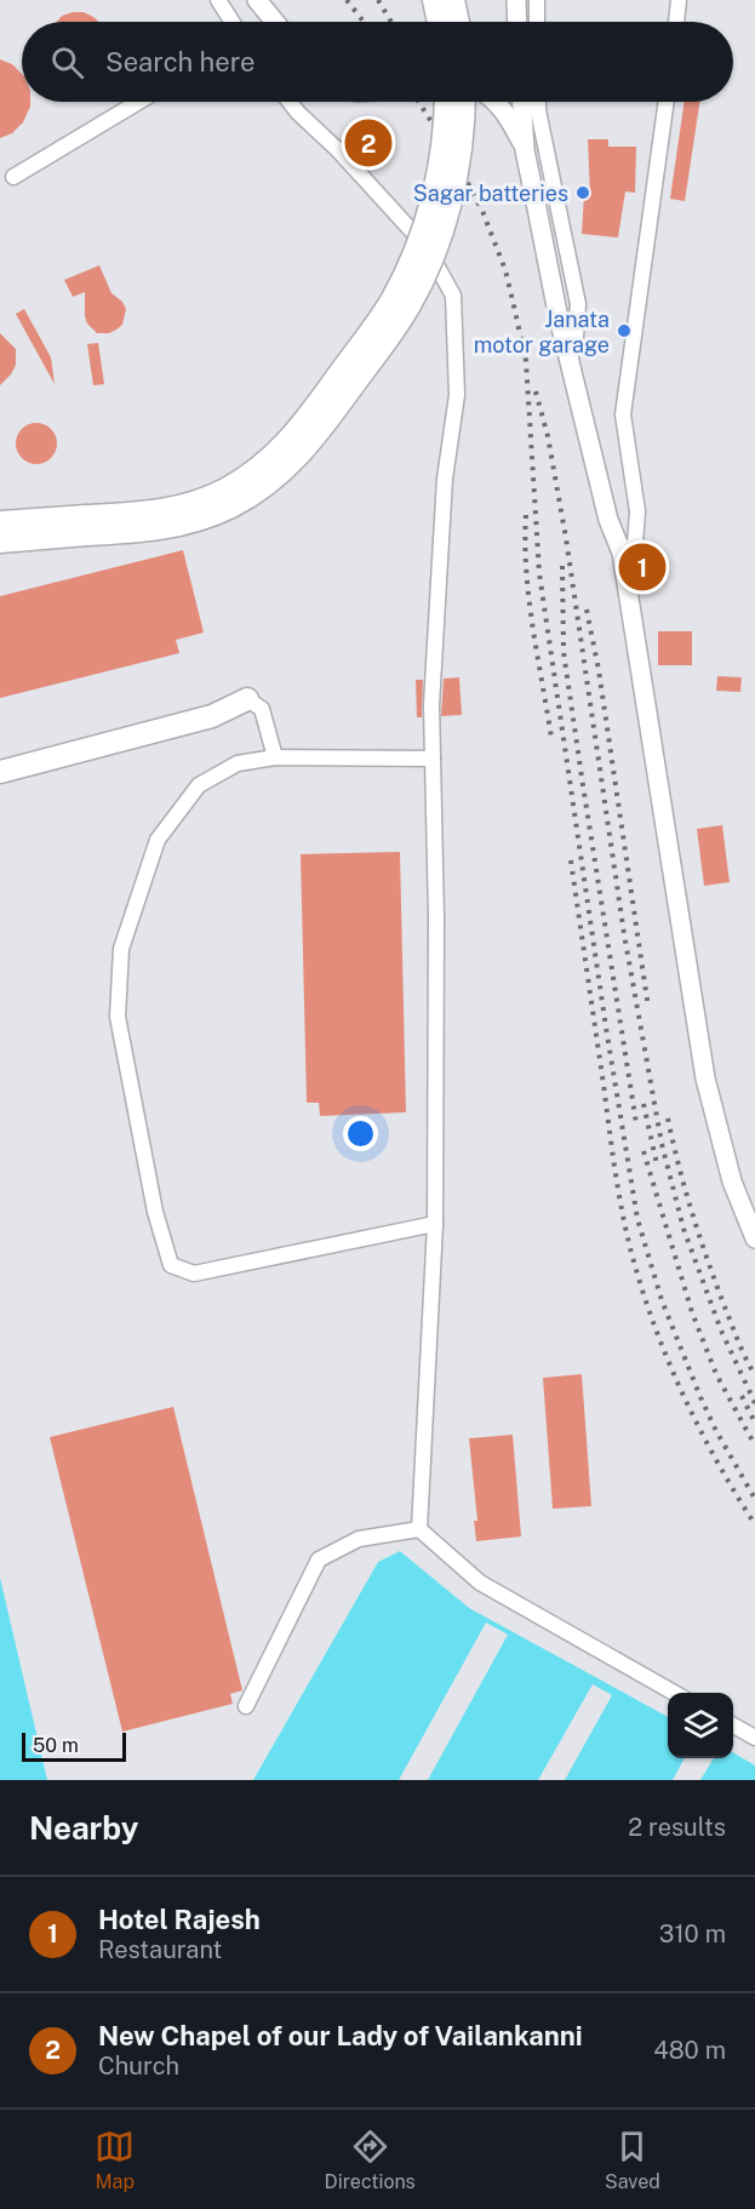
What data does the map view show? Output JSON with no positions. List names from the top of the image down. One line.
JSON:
{"places":["Sagar batteries","Janata motor garage"],"scale_bar":"50 m","page":{"search":"Search here","pins":["2","1"],"scale":"50 m","heading":["Nearby","2 results"],"list":[{"mark":"1","name":"Hotel Rajesh","note":"Restaurant","value":"310 m"},{"mark":"2","name":"New Chapel of our Lady of Vailankanni","note":"Church","value":"480 m"}],"nav":["Map","Directions","Saved"]}}
